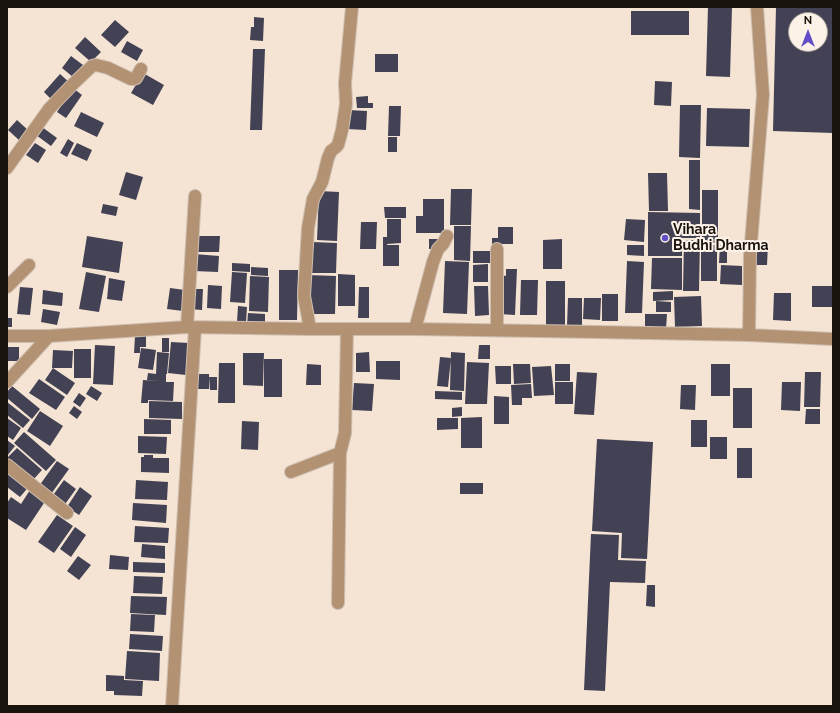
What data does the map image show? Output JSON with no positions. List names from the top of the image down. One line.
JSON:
{"places":["Vihara Budhi Dharma"],"north":"top"}
